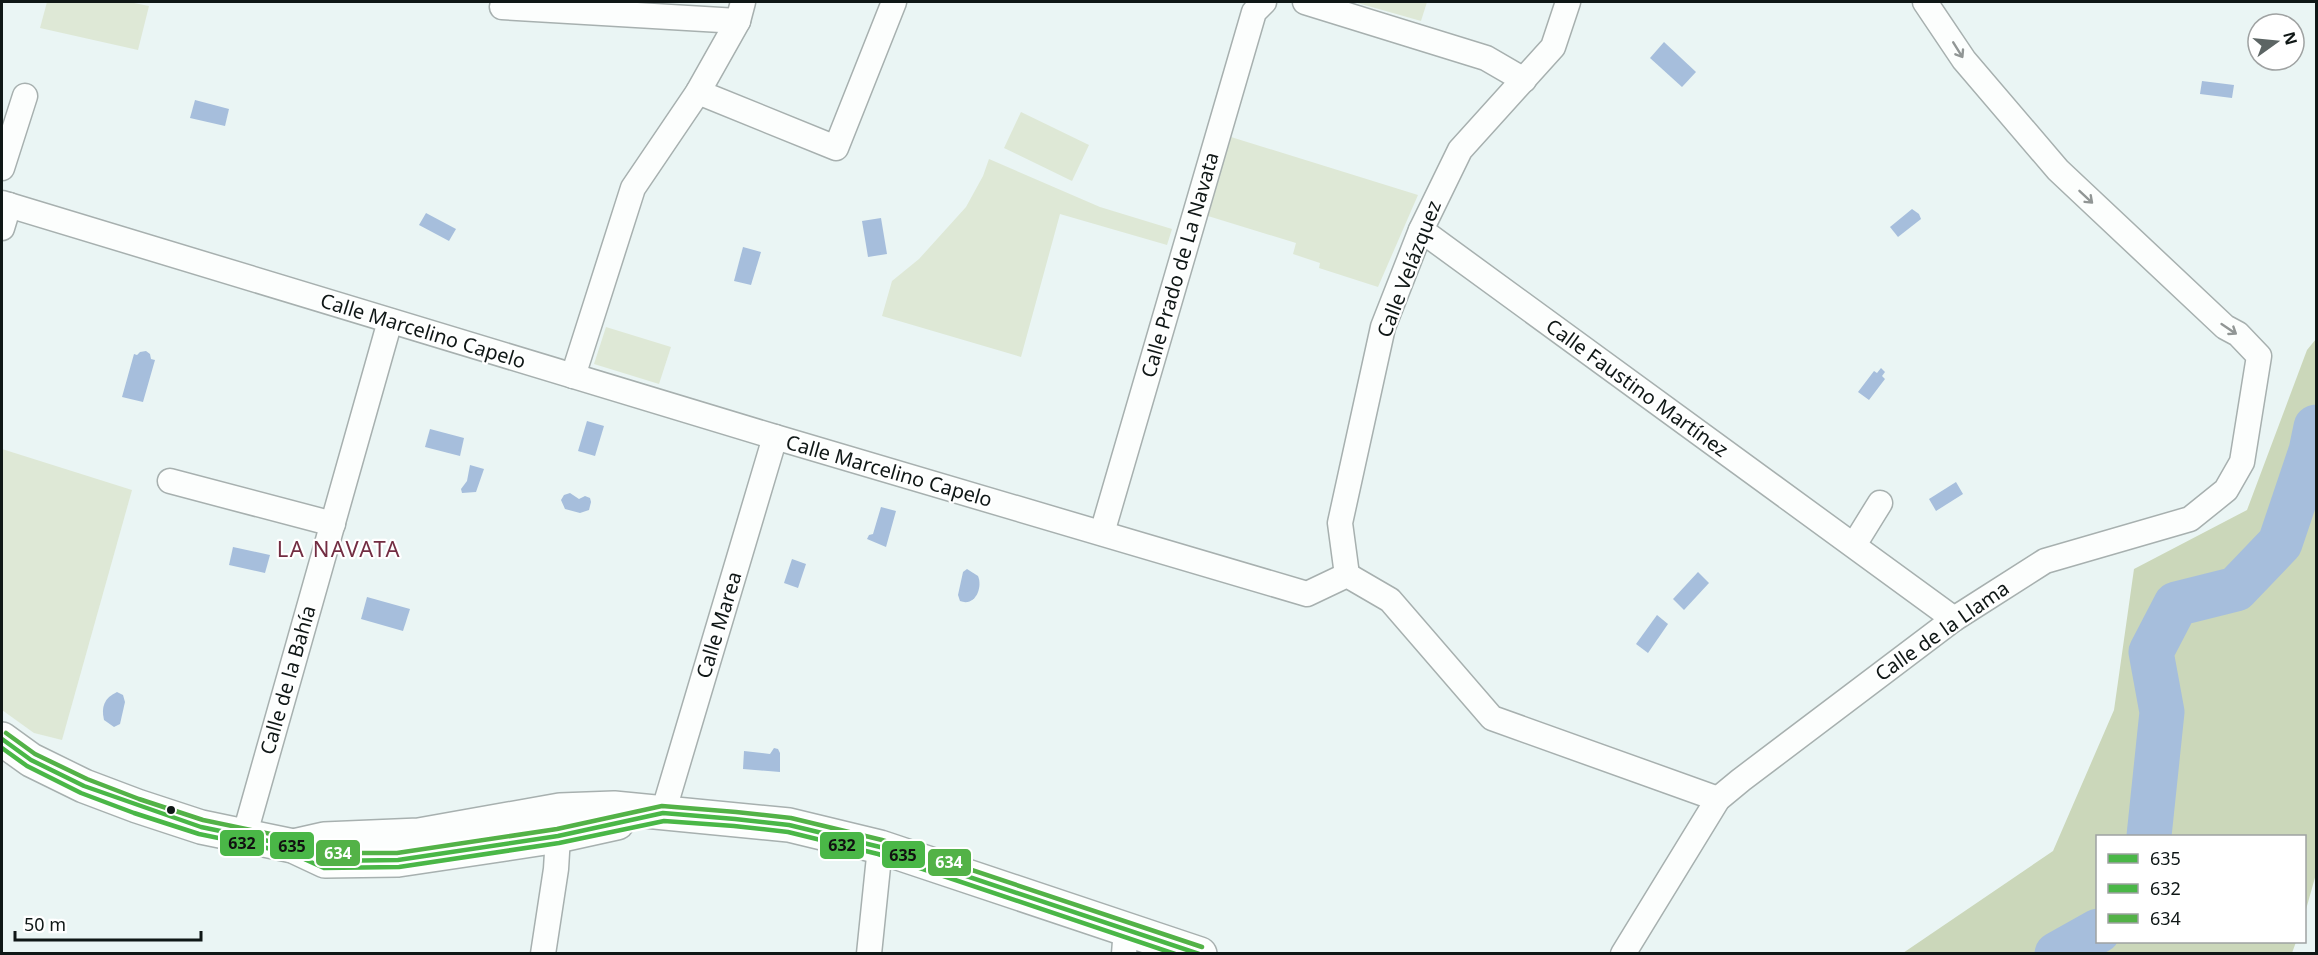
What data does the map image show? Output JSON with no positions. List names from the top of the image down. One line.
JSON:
{"streets":{"street":["Calle Prado de La Navata","Calle Velázquez","Calle Marcelino Capelo","Calle Faustino Martínez","Calle Marea","Calle de la Llama","Calle de la Bahía"]},"crossings":[["Calle Prado de La Navata","Calle Marcelino Capelo"],["Calle Velázquez","Calle Marcelino Capelo"],["Calle Velázquez","Calle Faustino Martínez"],["Calle Marcelino Capelo","Calle Marea"],["Calle Marcelino Capelo","Calle de la Bahía"],["Calle Faustino Martínez","Calle de la Llama"]],"districts":["LA NAVATA"],"lines":["transit line 634","transit line 635","transit line 632"],"legend":["635","632","634"],"scale_bar":"50 m","north":"right"}
